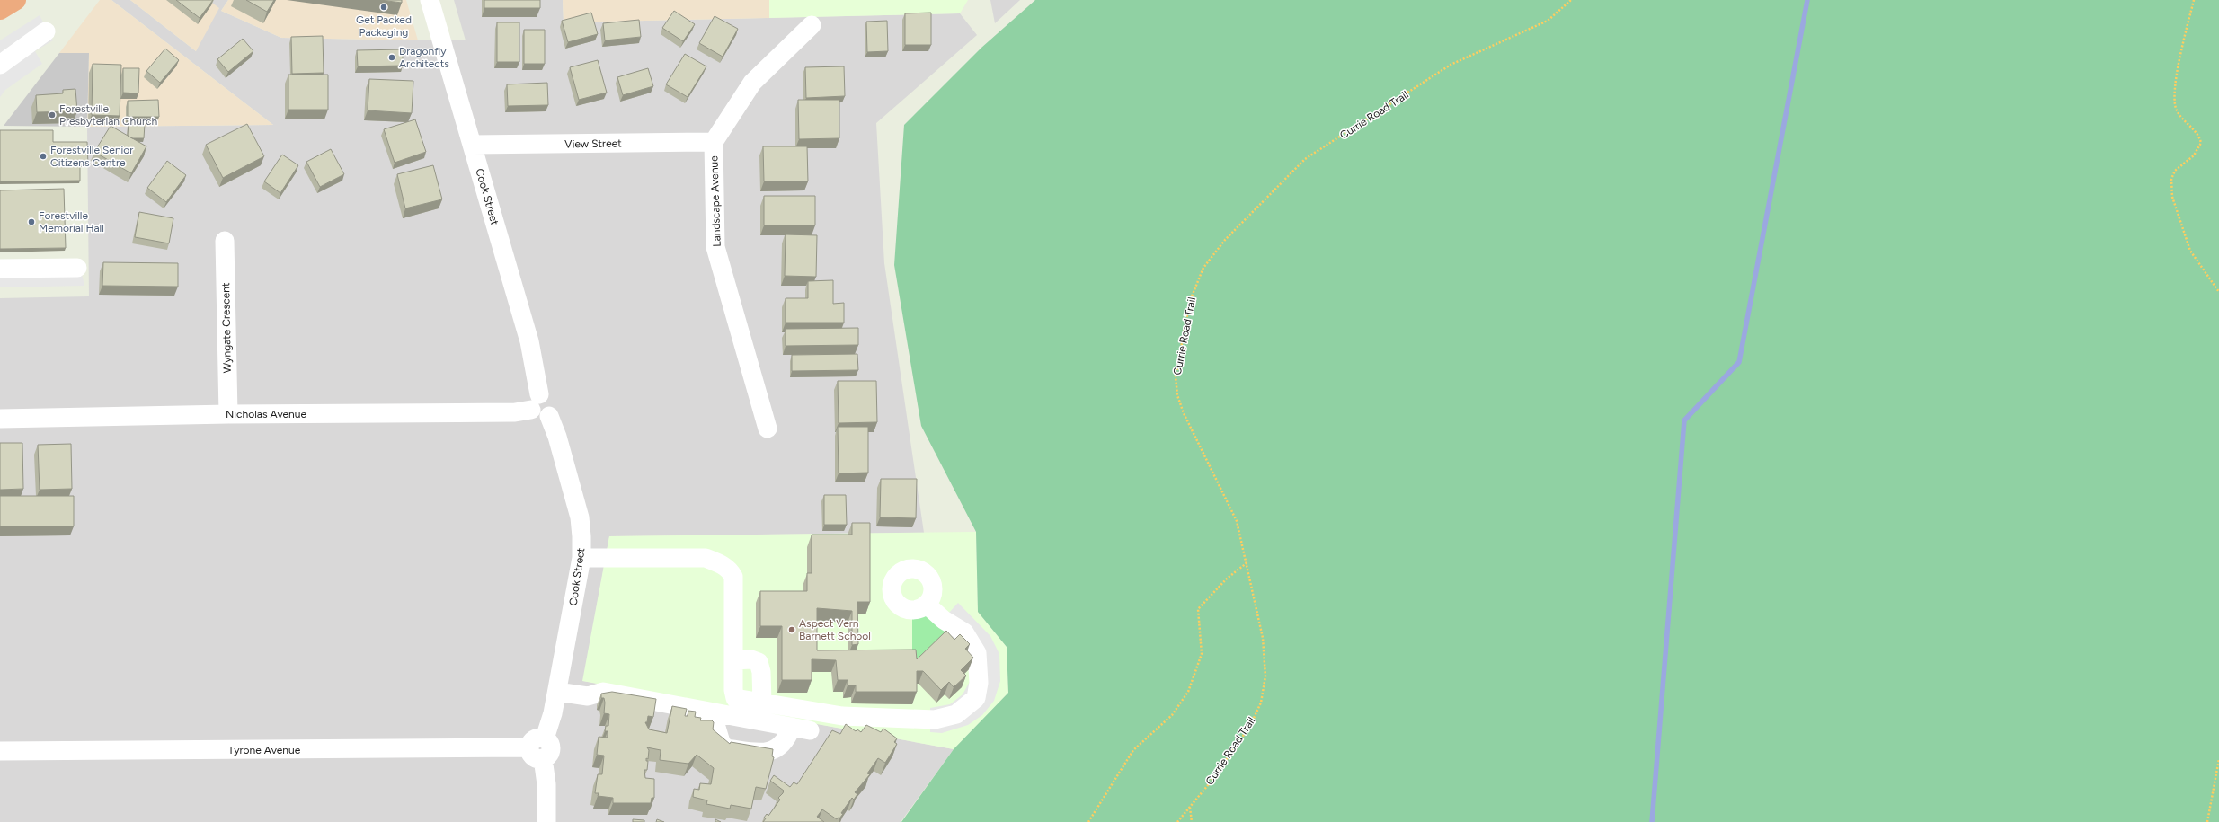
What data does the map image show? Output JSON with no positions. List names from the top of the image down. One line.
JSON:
{"streets":{"street":["View Street","Cook Street","Landscape Avenue","Wyngate Crescent","Nicholas Avenue","Tyrone Avenue"],"path":["Currie Road Trail"]},"crossings":[["View Street","Cook Street"],["View Street","Landscape Avenue"],["Cook Street","Nicholas Avenue"],["Cook Street","Tyrone Avenue"],["Wyngate Crescent","Nicholas Avenue"]],"places":["Get Packed Packaging","Dragonfly Architects","Forestville Presbyterian Church","Forestville Senior Citizens Centre","Forestville Memorial Hall","Aspect Vern Barnett School"]}
